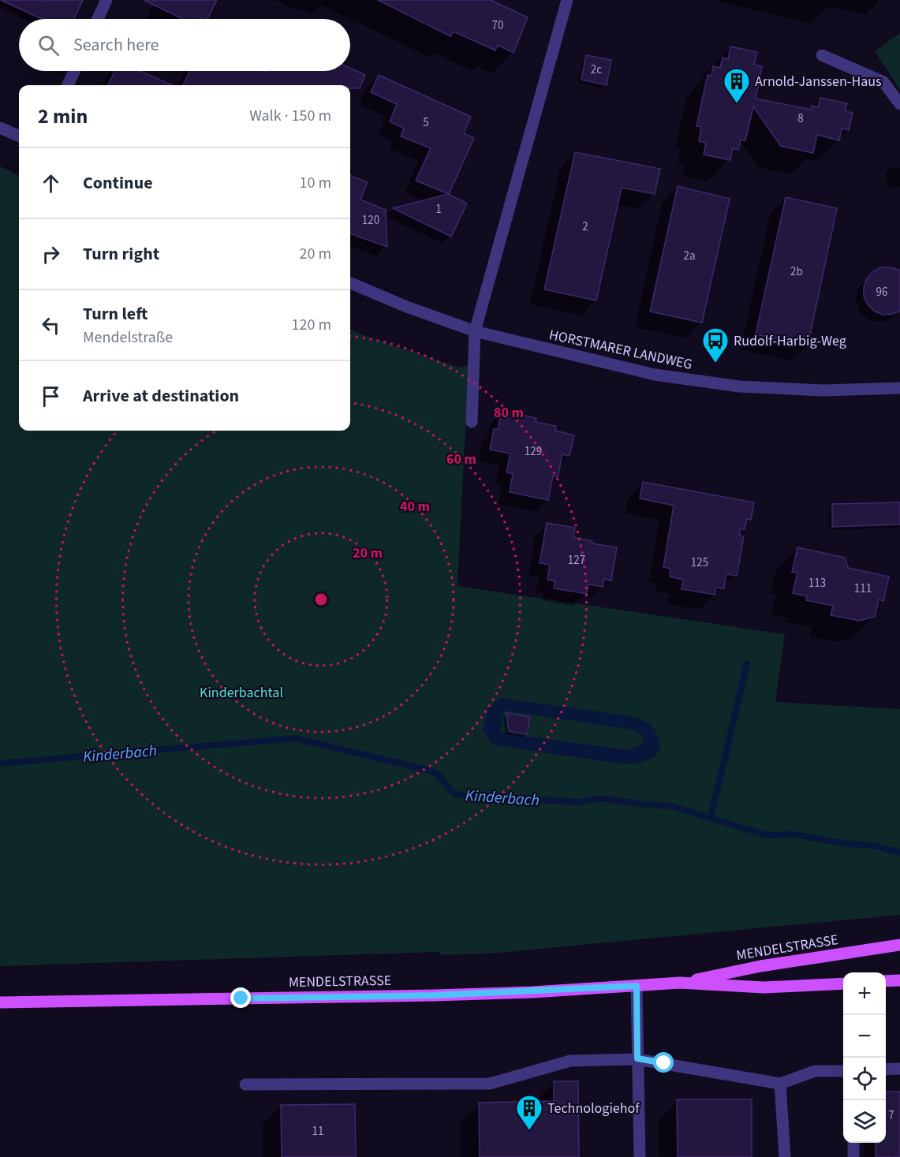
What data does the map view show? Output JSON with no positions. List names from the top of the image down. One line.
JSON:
{"streets":{"main road":["MENDELSTRASSE"],"street":["HORSTMARER LANDWEG"]},"water":["Kinderbach"],"parks":["Kinderbachtal"],"places":{"building":["Arnold-Janssen-Haus","Technologiehof"],"bus stop":["Rudolf-Harbig-Weg"]},"house_numbers":["70","2c","8","5","1","120","2","2a","2b","96","129","127","125","113","111","7","11"],"page":{"search":"Search here","heading":["2 min","Walk · 150 m"],"list":[["Continue","10 m"],["Turn right","20 m"],["Turn left","Mendelstraße","120 m"],"Arrive at destination"],"map_buttons":["+","−"]},"rings":["80 m","60 m","40 m","20 m"]}
